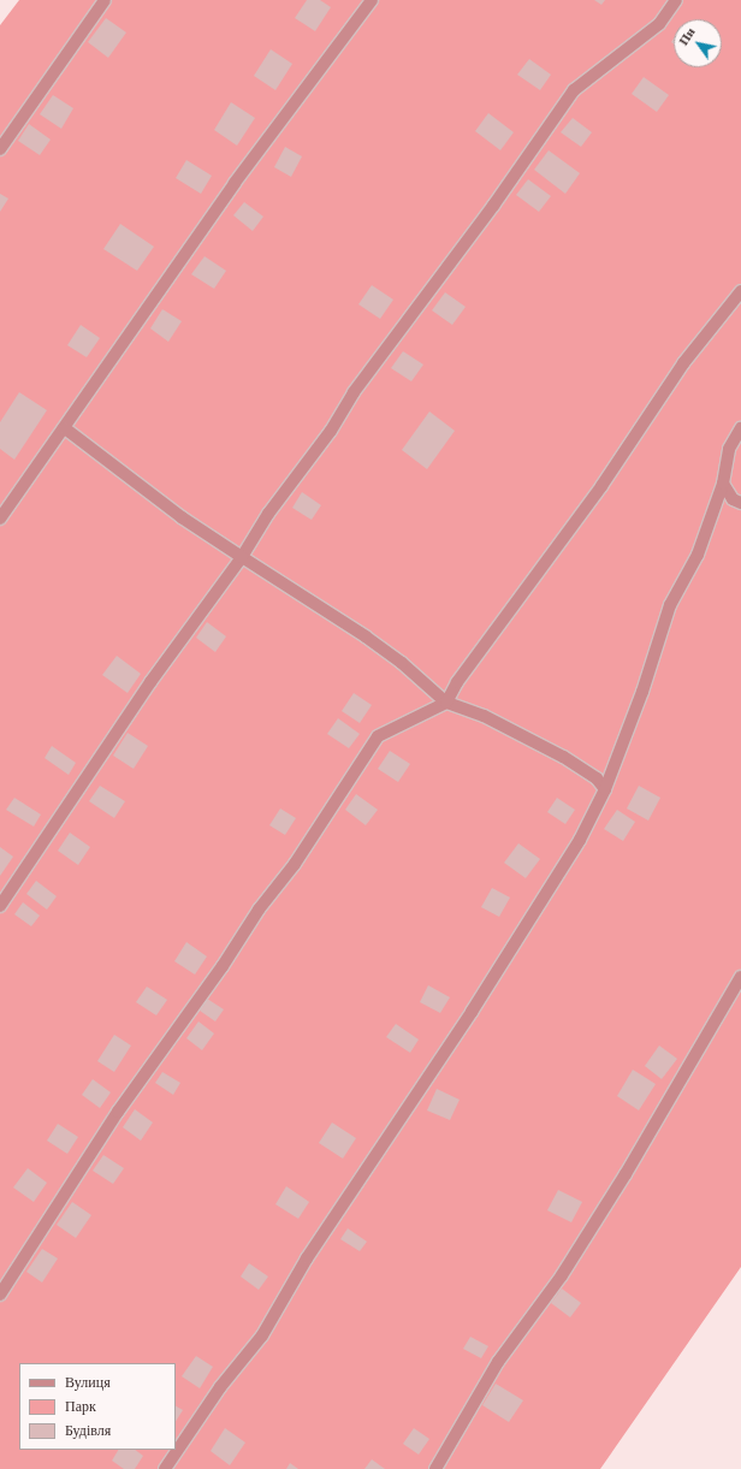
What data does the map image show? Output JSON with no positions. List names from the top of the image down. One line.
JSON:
{"legend":["Вулиця","Парк","Будівля"],"north":"top left"}
